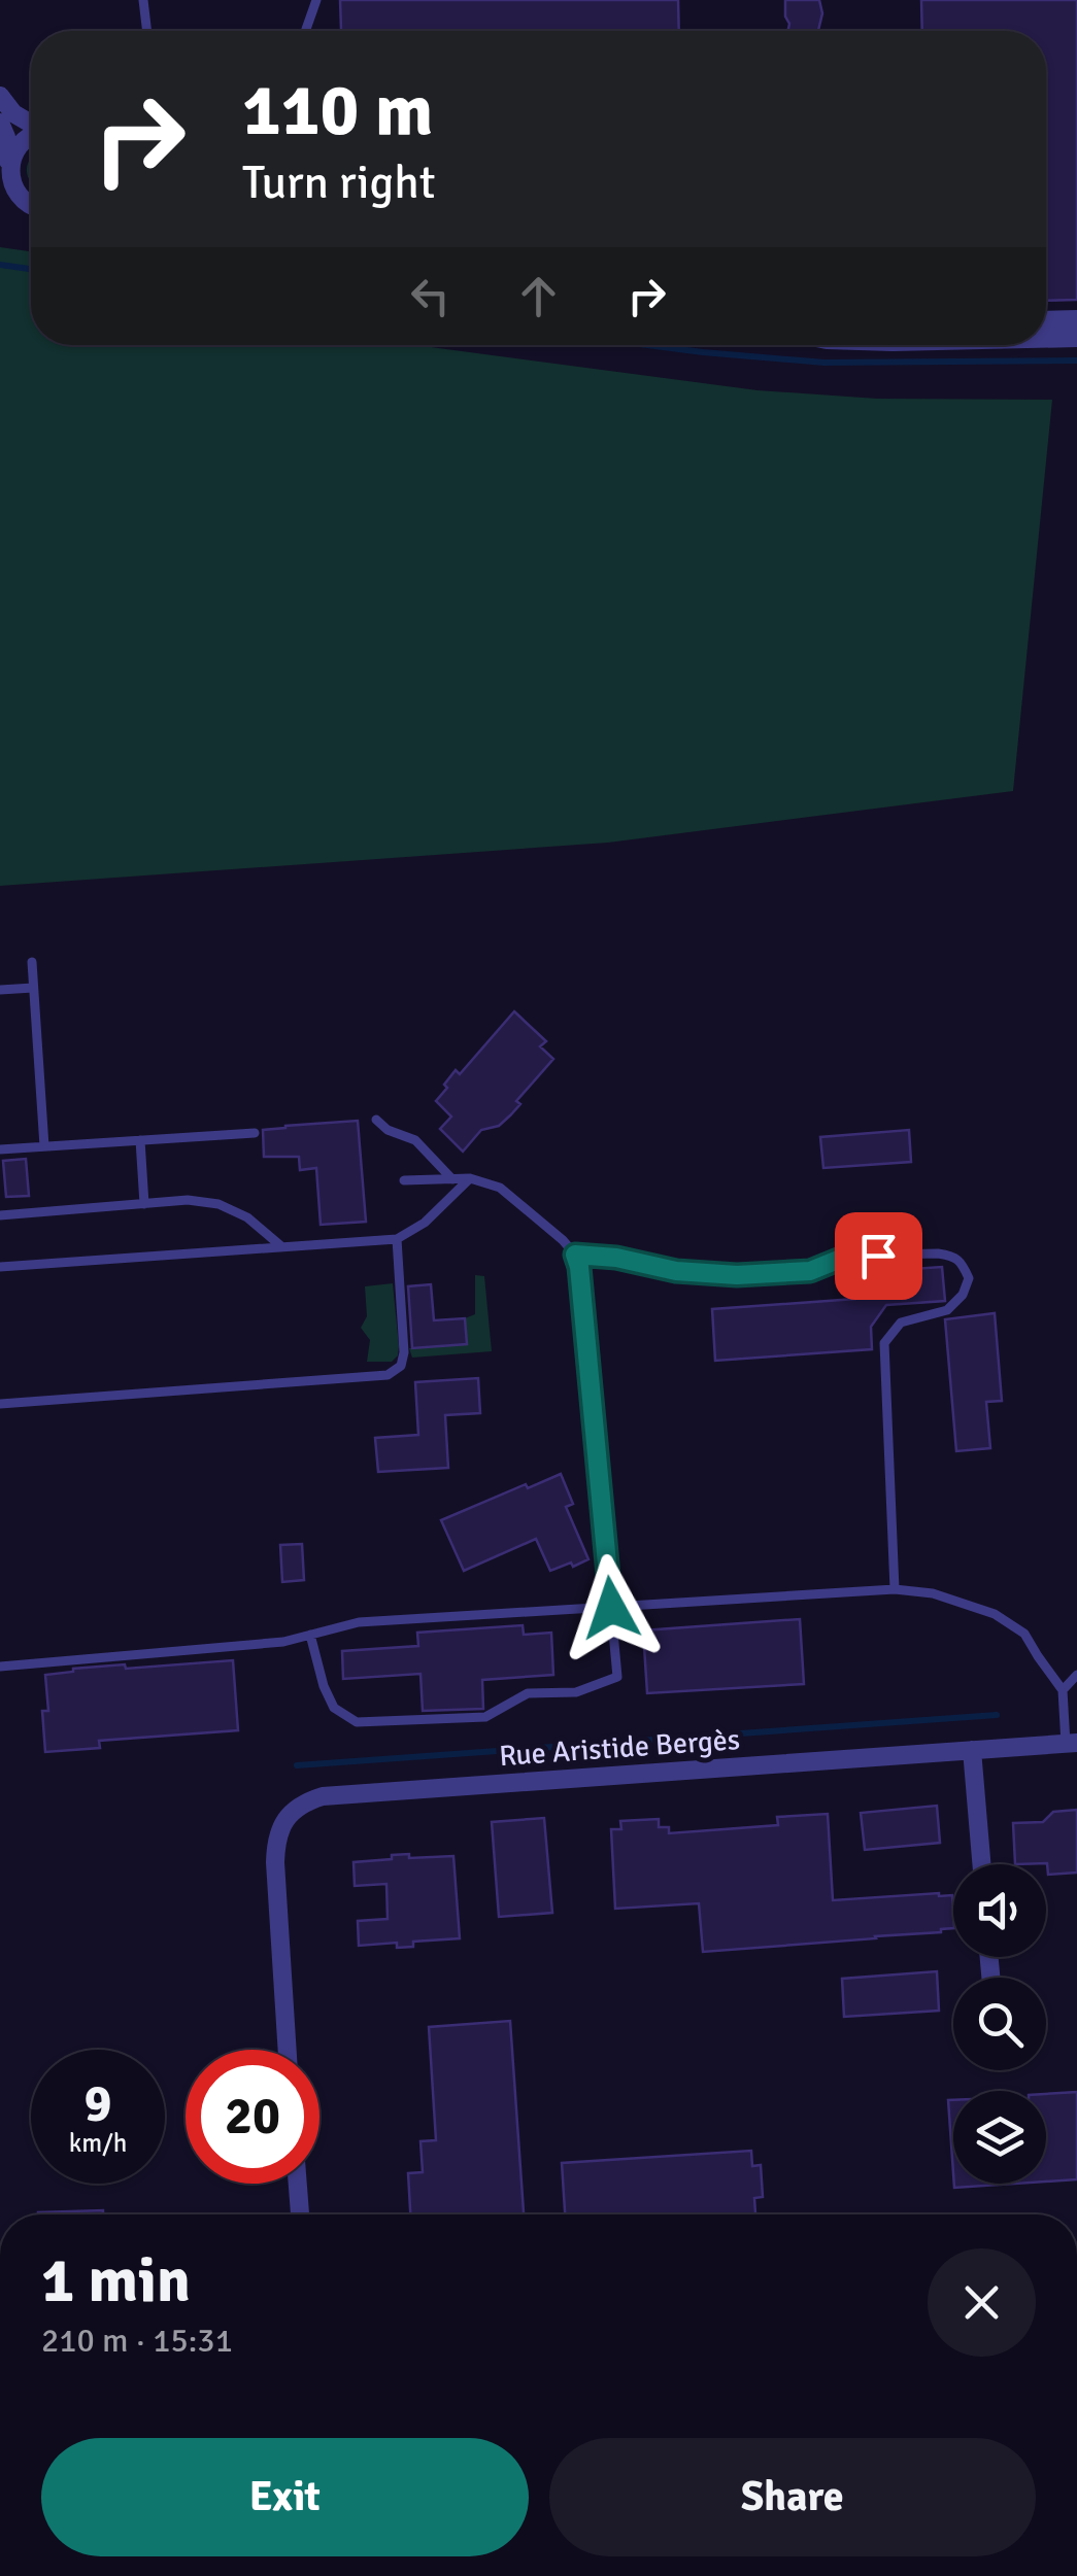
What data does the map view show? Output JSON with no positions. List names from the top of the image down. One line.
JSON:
{"streets":{"street":["Rue Aristide Bergès"]},"page":{"turn":["110 m","Turn right"],"speed":"9 km/h","limit":"20","heading":["1 min","210 m · 15:31"],"buttons":["Exit","Share"]}}
